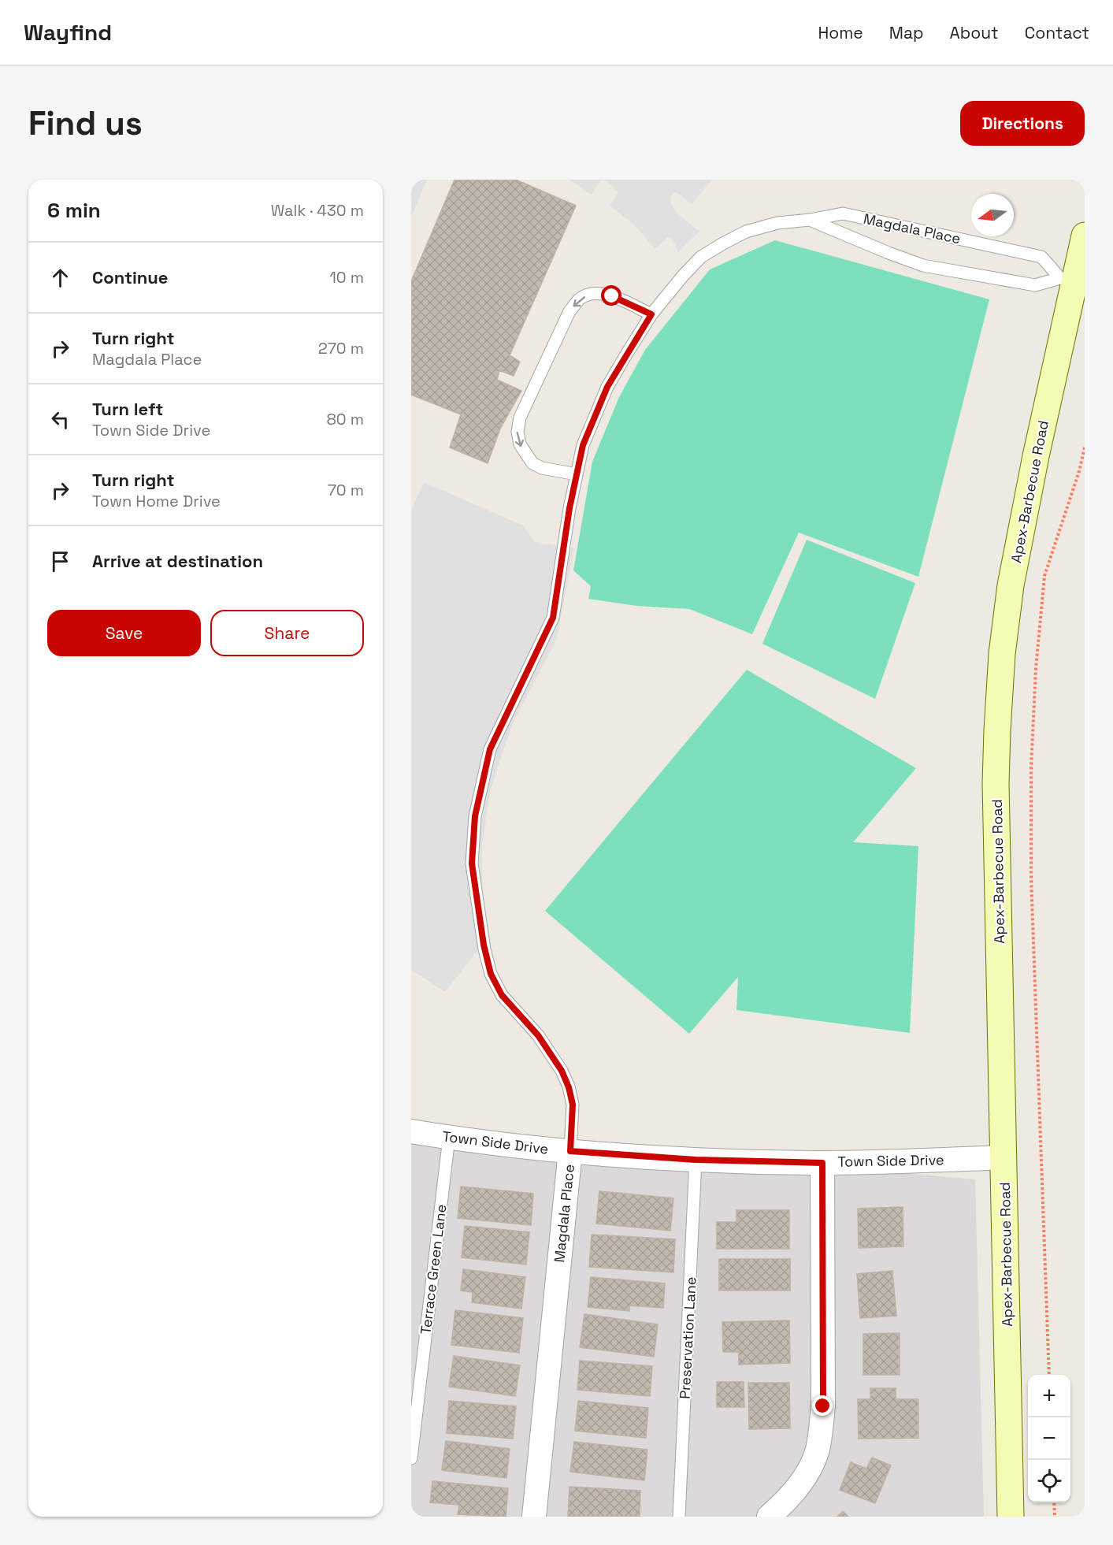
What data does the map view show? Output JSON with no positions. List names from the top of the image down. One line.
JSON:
{"streets":{"street":["Magdala Place","Apex-Barbecue Road","Town Side Drive"],"lane":["Terrace Green Lane","Preservation Lane"]},"crossings":[["Magdala Place","Apex-Barbecue Road"],["Magdala Place","Town Side Drive"],["Apex-Barbecue Road","Town Side Drive"],["Town Side Drive","Terrace Green Lane"],["Town Side Drive","Preservation Lane"]],"north":"left","page":{"header":"Wayfind","nav":["Home","Map","About","Contact"],"buttons":["Directions",["Save","Share"]],"title":"Find us","heading":["6 min","Walk · 430 m"],"list":[["Continue","10 m"],["Turn right","Magdala Place","270 m"],["Turn left","Town Side Drive","80 m"],["Turn right","Town Home Drive","70 m"],"Arrive at destination"],"map_buttons":["+","−"]}}
